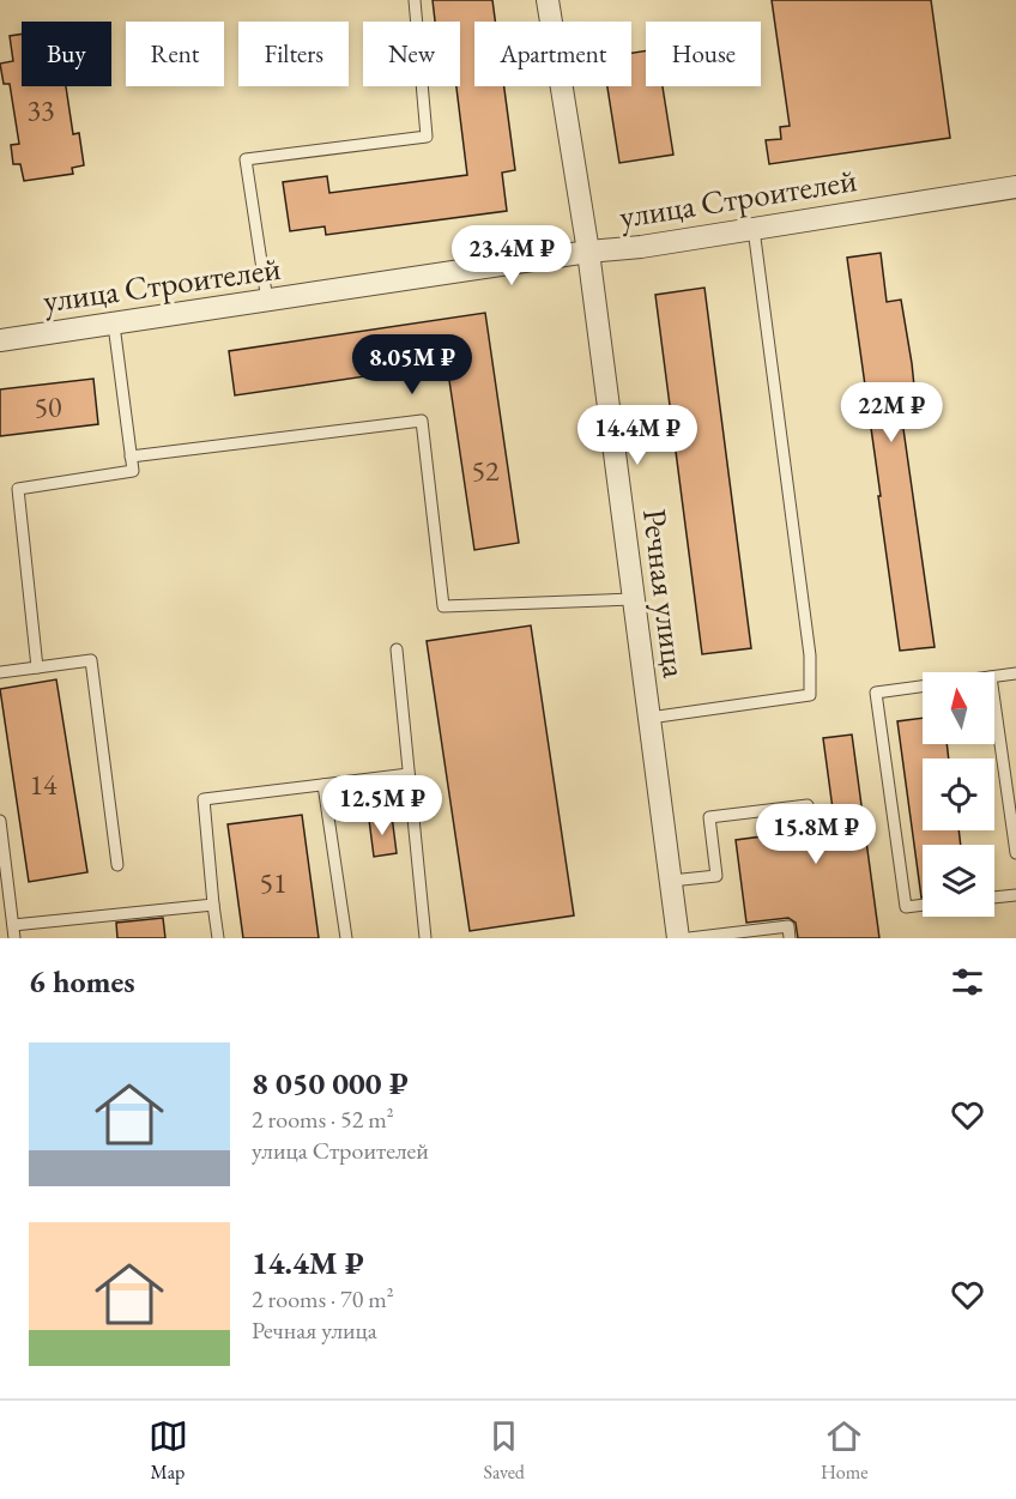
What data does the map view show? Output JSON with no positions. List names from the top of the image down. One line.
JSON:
{"streets":{"street":["улица Строителей","Речная улица"]},"crossings":[["улица Строителей","Речная улица"]],"house_numbers":["33","50","52","14","51"],"north":"top","page":{"chip":["Buy","Rent","Filters","New","Apartment","House"],"price":["23.4M ₽","8.05M ₽","22M ₽","14.4M ₽","12.5M ₽","15.8M ₽"],"heading":"6 homes","list":[{"name":"8 050 000 ₽","note":"2 rooms · 52 m² · улица Строителей"},{"name":"14.4M ₽","note":"2 rooms · 70 m² · Речная улица"}],"tabs":["Map","Saved","Home"]}}
